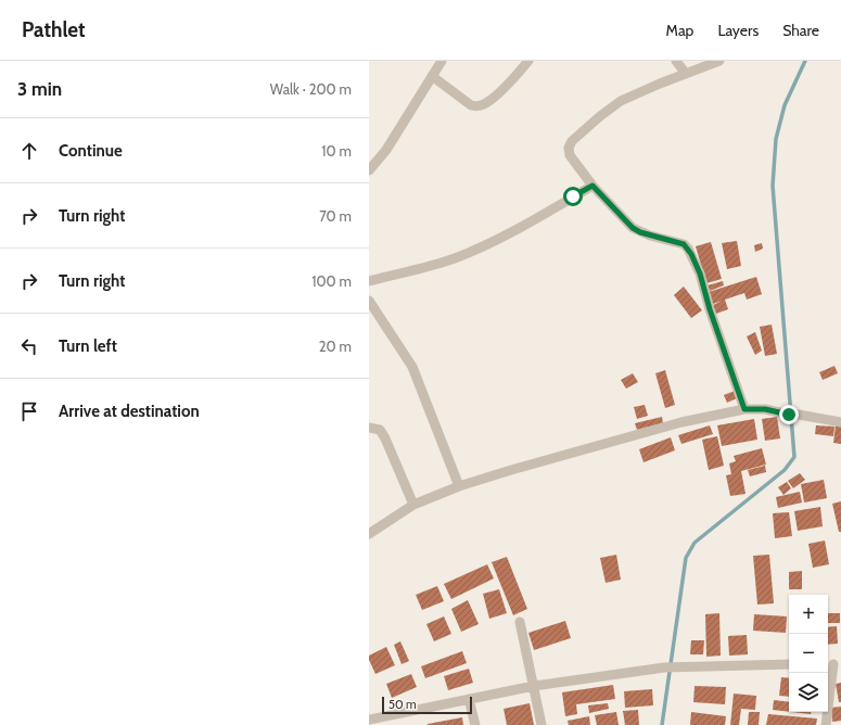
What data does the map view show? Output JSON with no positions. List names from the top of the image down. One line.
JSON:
{"scale_bar":"50 m","page":{"header":"Pathlet","nav":["Map","Layers","Share"],"heading":["3 min","Walk · 200 m"],"list":[["Continue","10 m"],["Turn right","70 m"],["Turn right","100 m"],["Turn left","20 m"],"Arrive at destination"],"map_buttons":["+","−"],"scale":"50 m"}}
